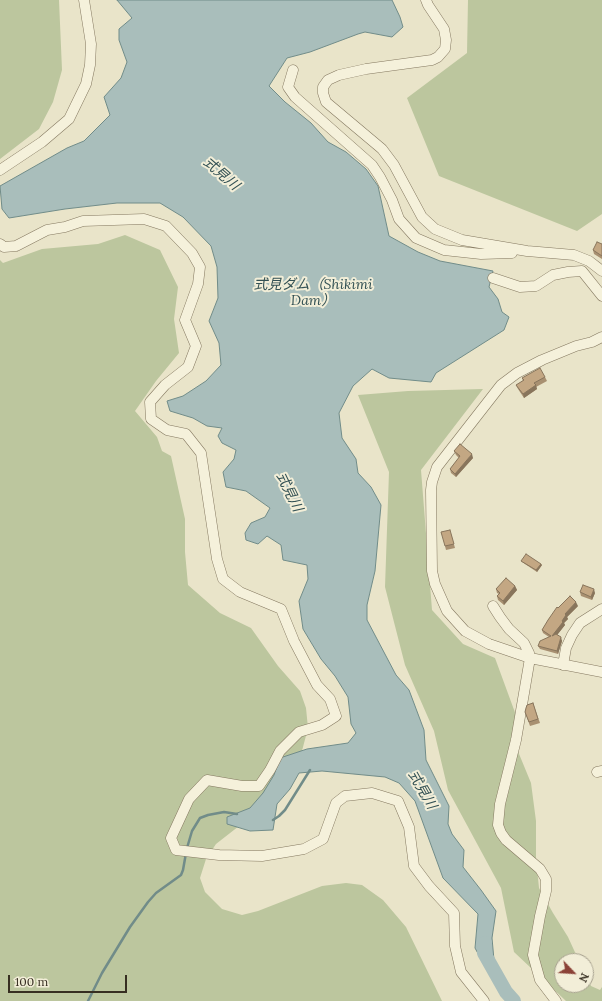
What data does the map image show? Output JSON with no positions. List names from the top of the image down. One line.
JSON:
{"water":["式見川","式見ダム（Shikimi Dam）"],"scale_bar":"100 m","north":"bottom right"}
